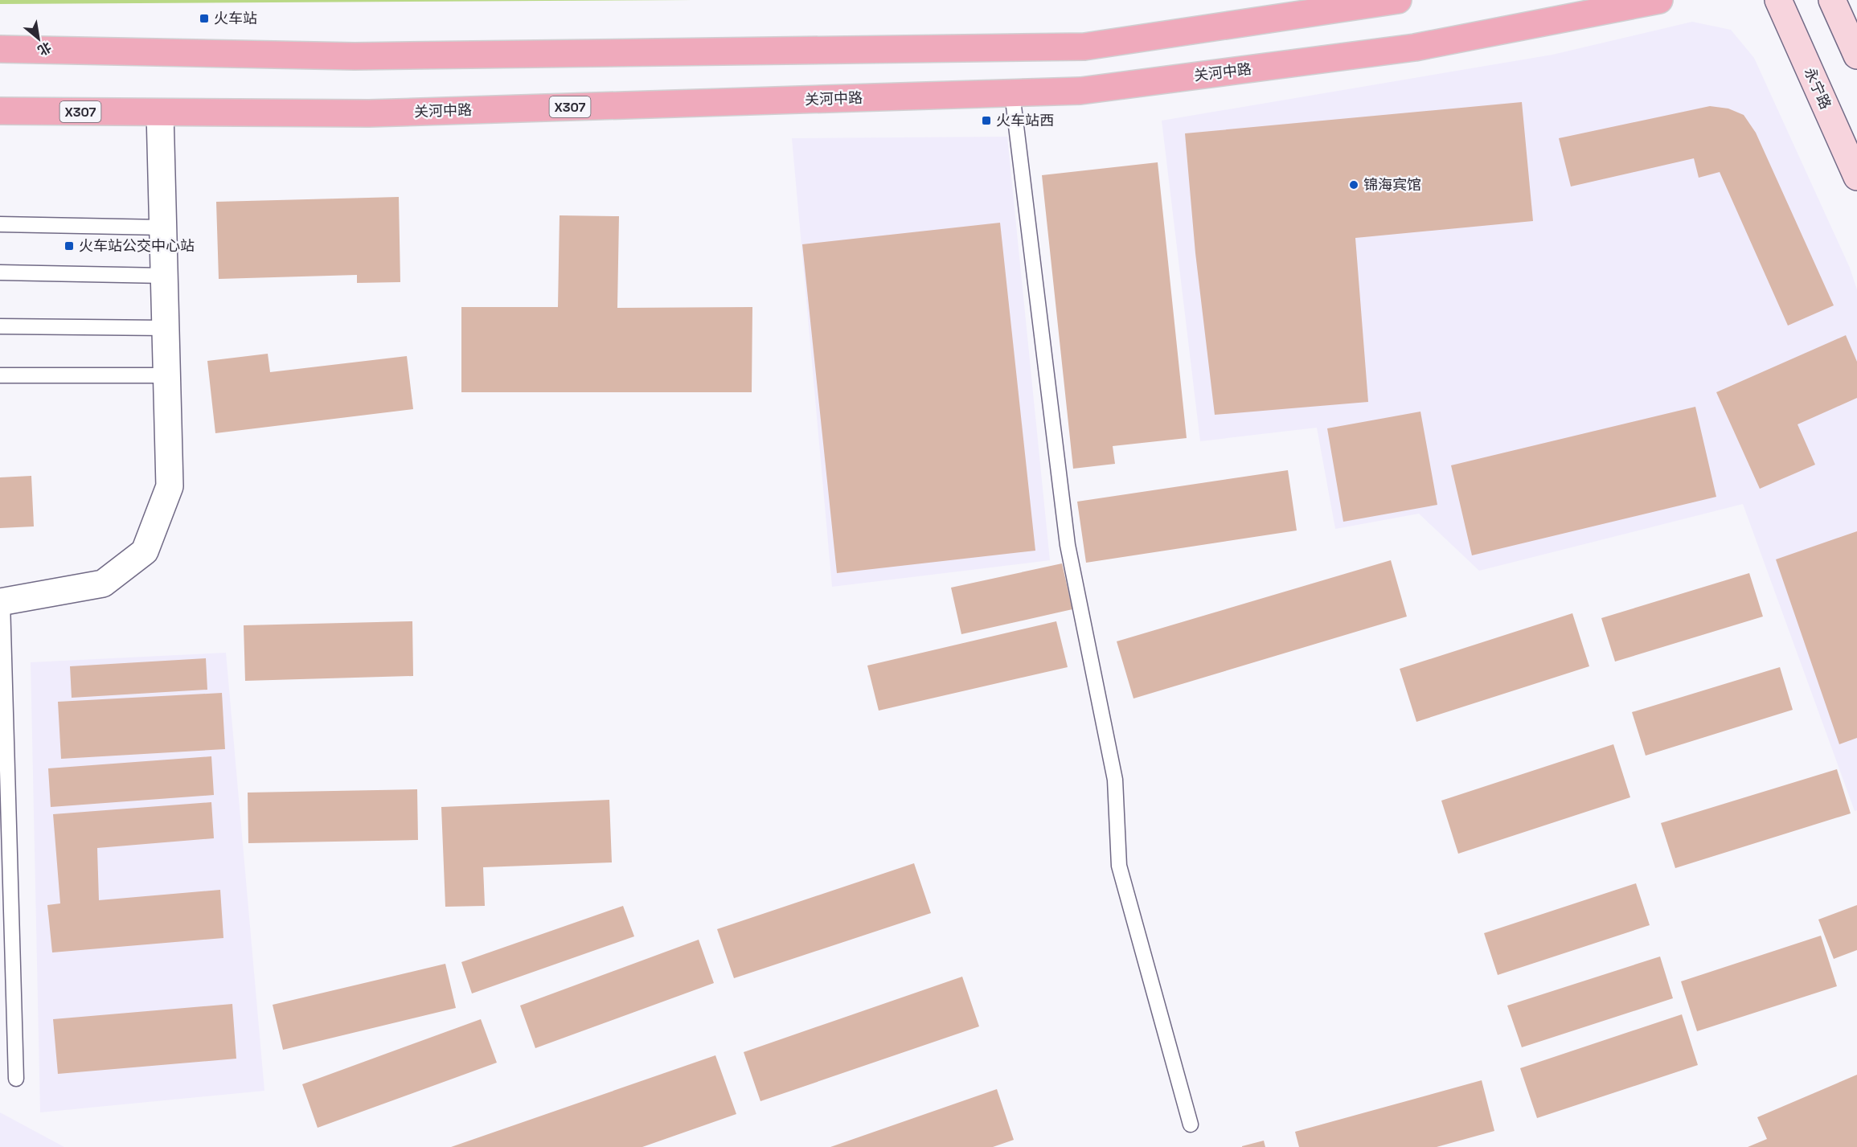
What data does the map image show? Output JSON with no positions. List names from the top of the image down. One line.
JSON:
{"streets":{"main road":["关河中路","永宁路","X307"]},"places":{"transit":["火车站","火车站西","火车站公交中心站"],"other":["锦海宾馆"]},"north":"bottom right"}
